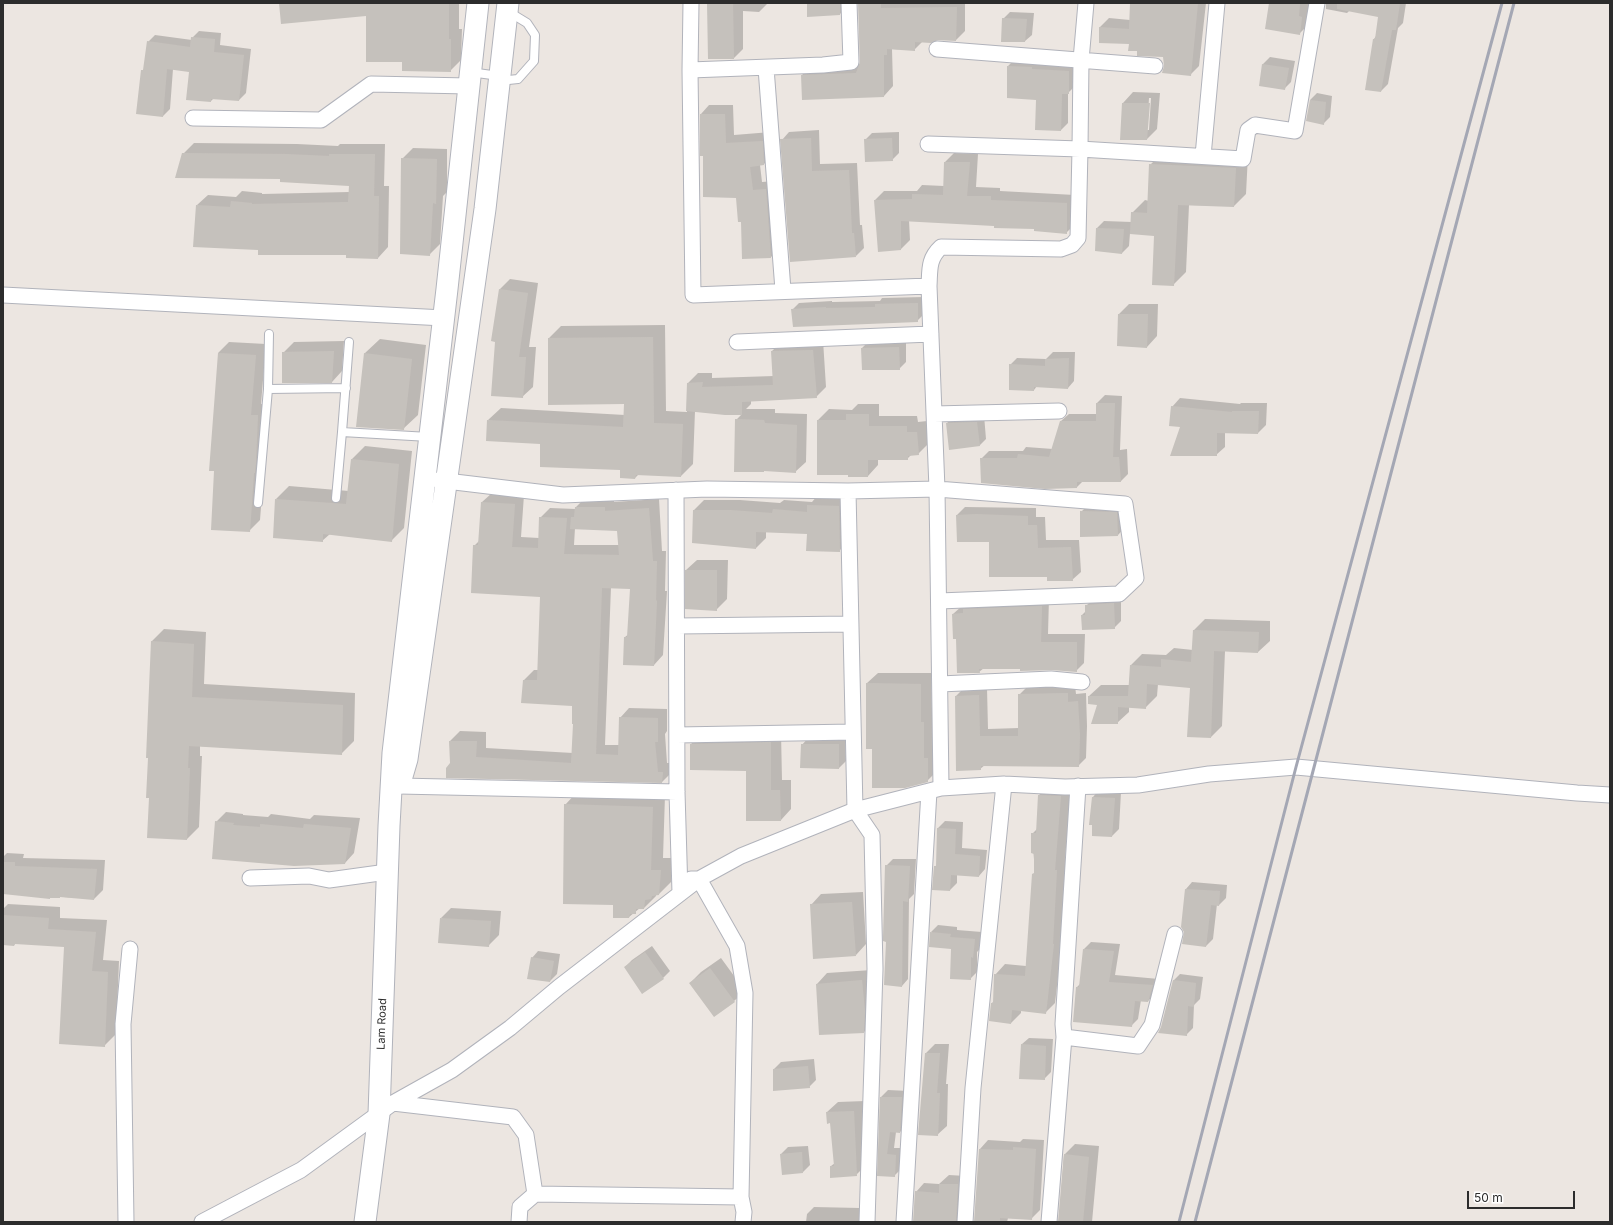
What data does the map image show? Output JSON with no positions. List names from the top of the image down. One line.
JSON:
{"streets":{"main road":["Lam Road"]},"scale_bar":"50 m"}
